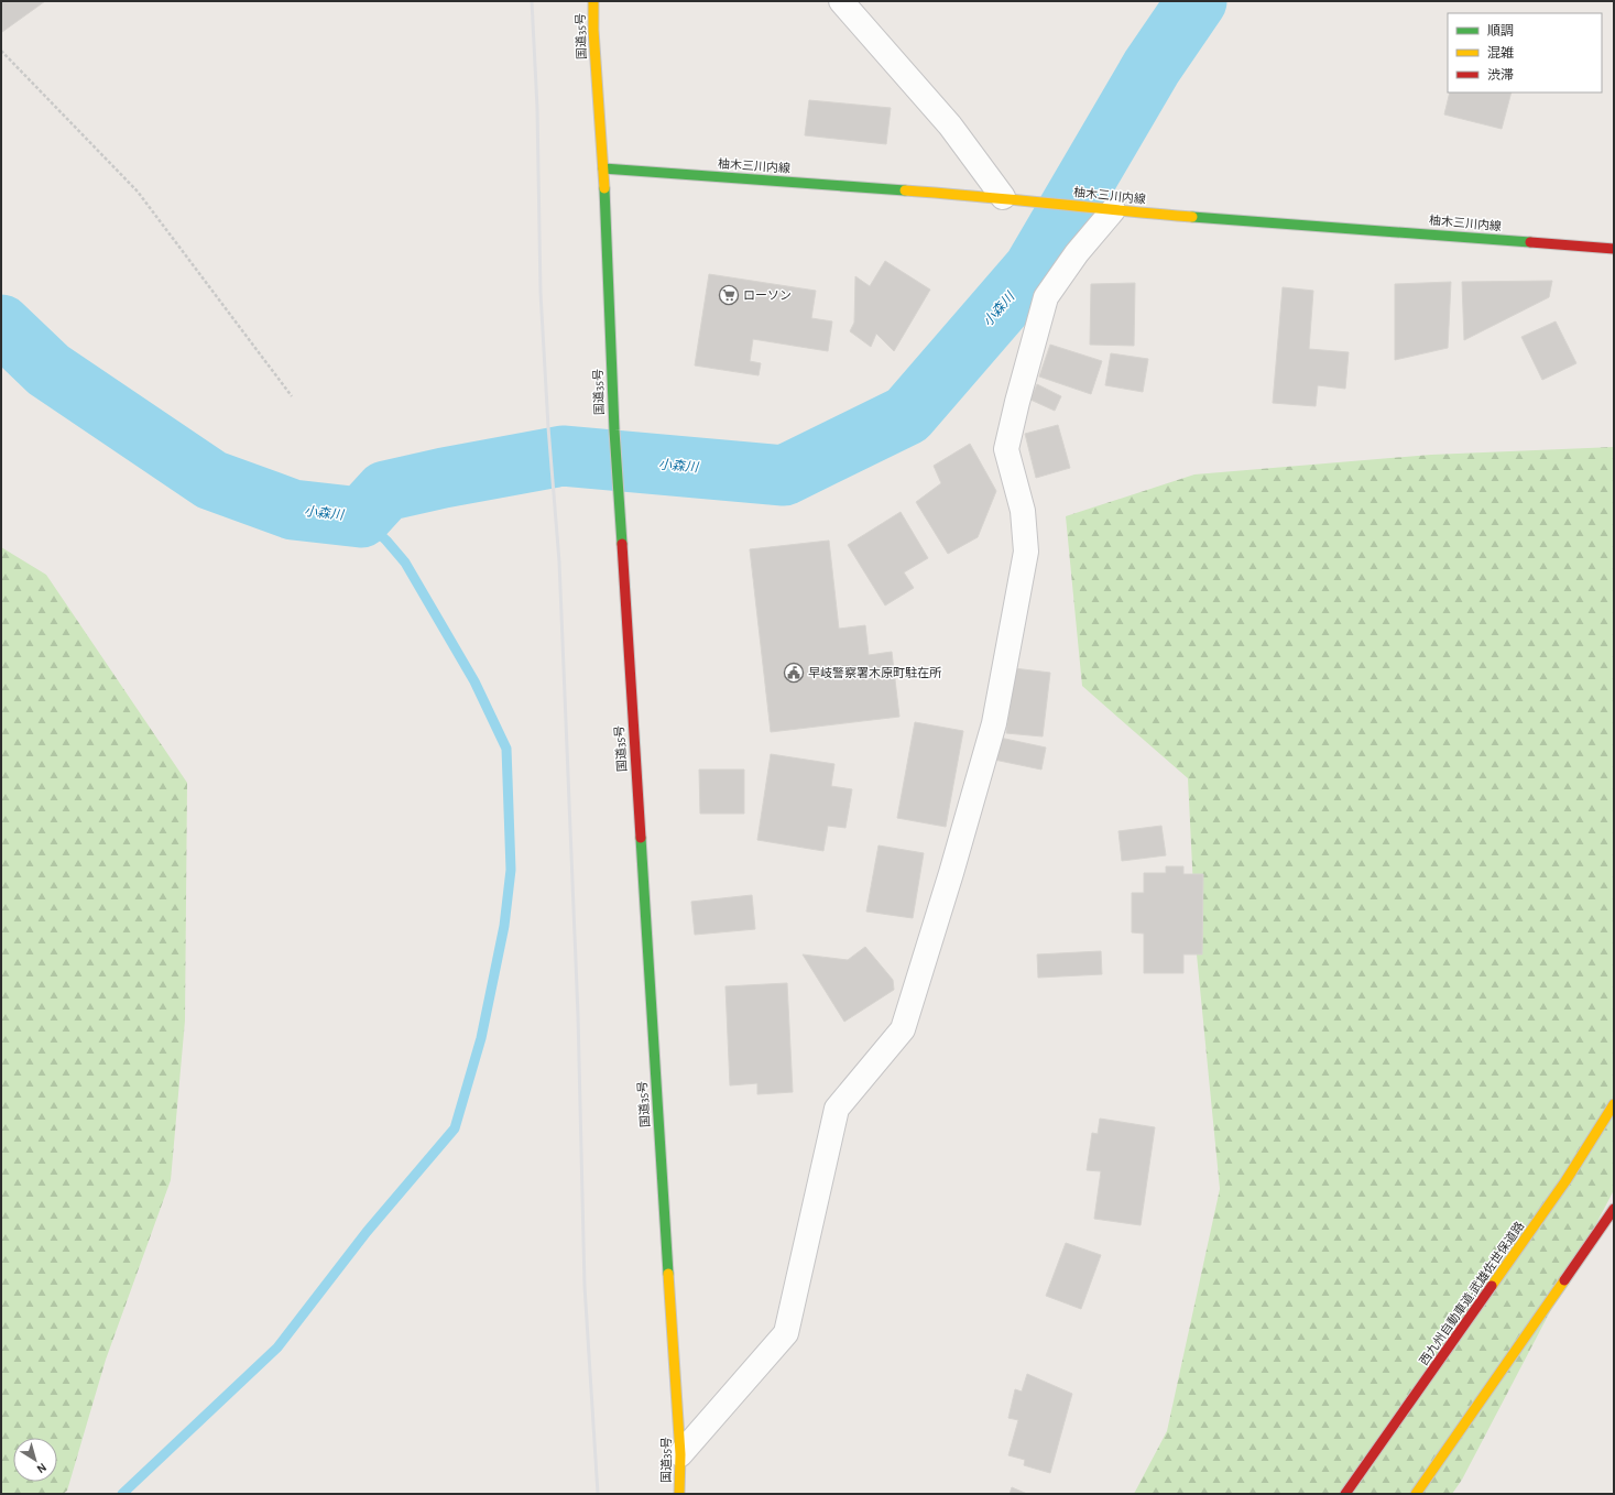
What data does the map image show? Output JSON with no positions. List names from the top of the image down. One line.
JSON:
{"streets":{"main road":["国道35号","柚木三川内線","西九州自動車道;武雄佐世保道路"]},"crossings":[["国道35号","柚木三川内線"]],"water":["小森川"],"places":{"supermarket":["ローソン"],"public building":["早岐警察署木原町駐在所"]},"legend":["順調","混雑","渋滞"],"north":"bottom right"}
